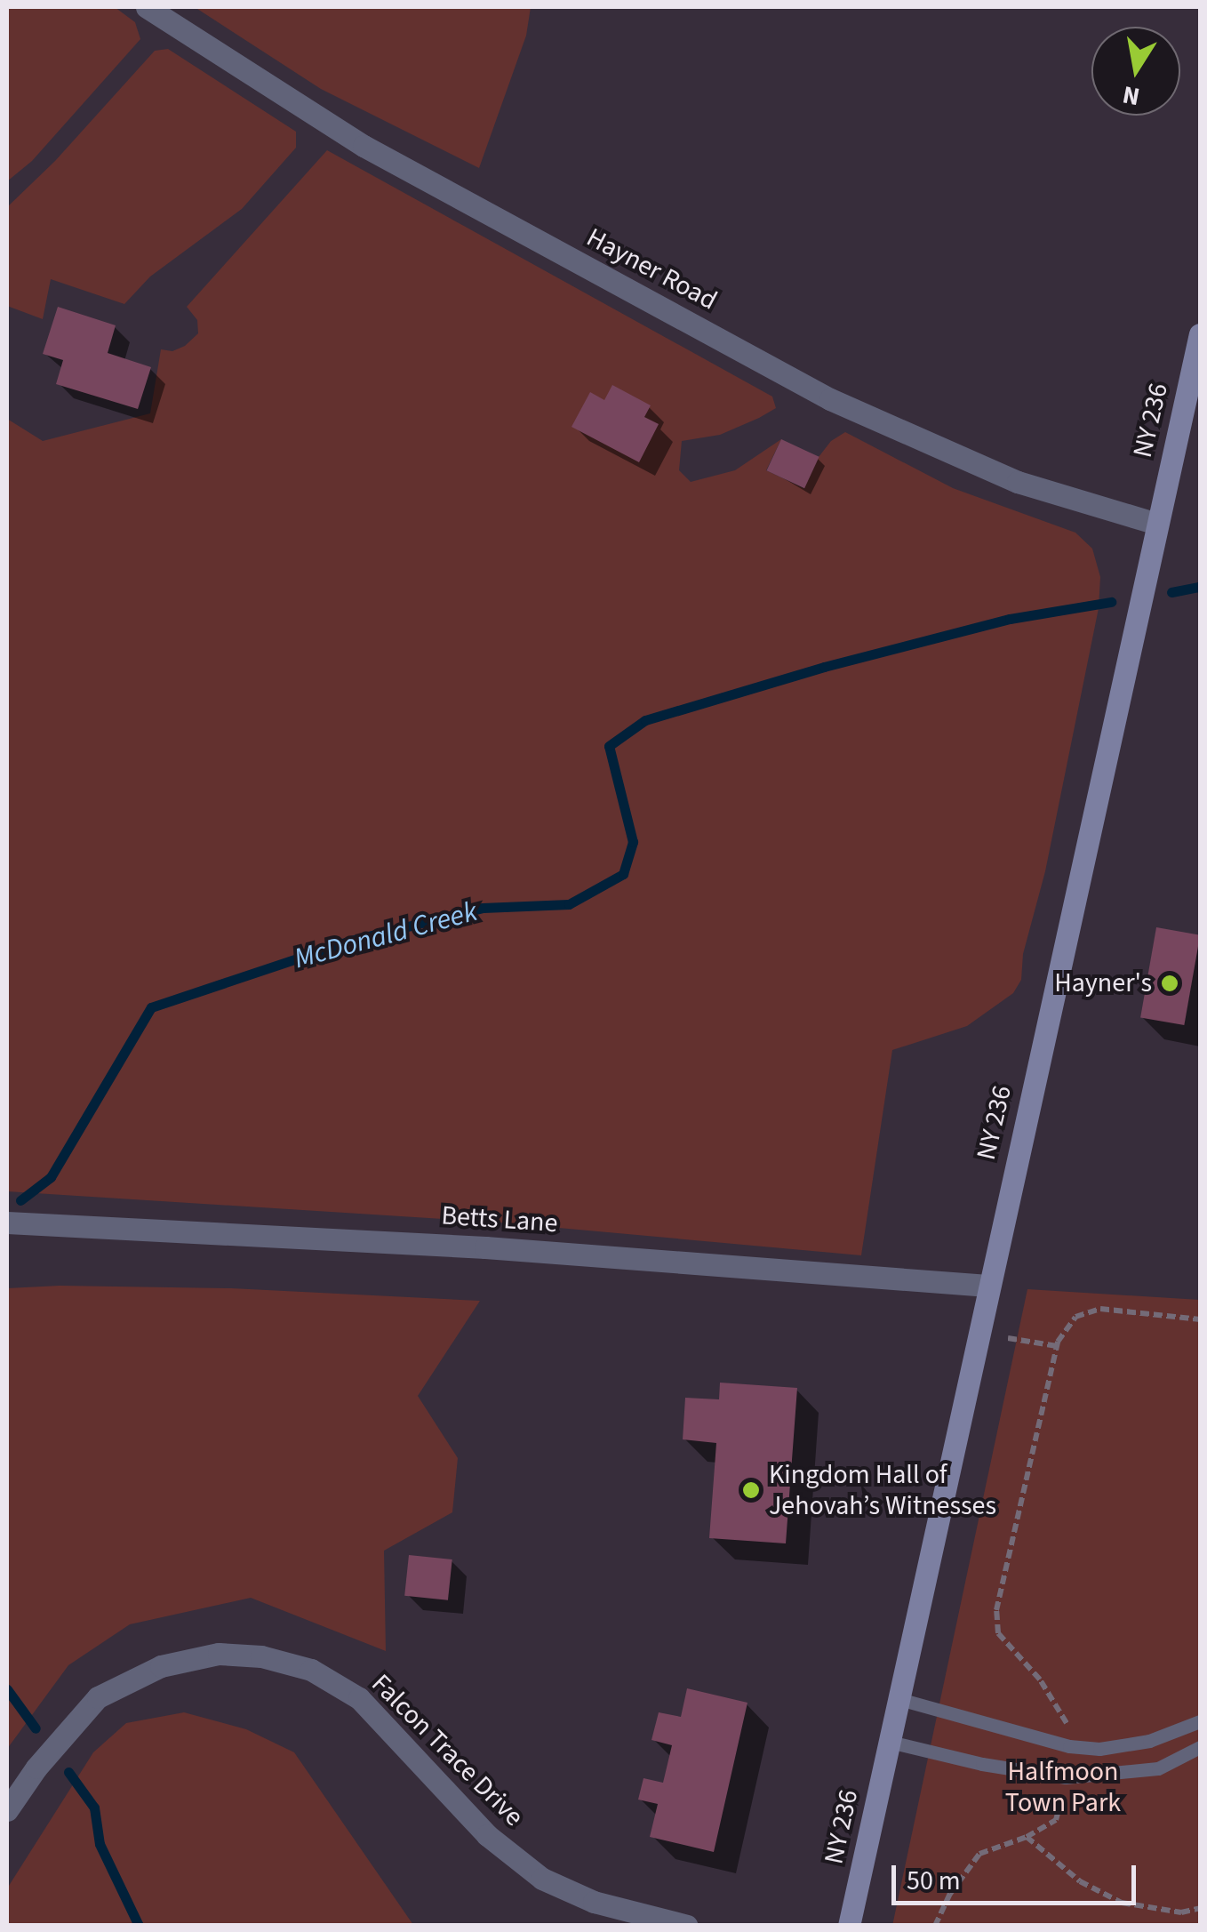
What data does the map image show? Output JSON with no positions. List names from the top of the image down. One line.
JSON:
{"streets":{"main road":["NY 236"],"street":["Hayner Road","Betts Lane","Falcon Trace Drive"]},"crossings":[["Hayner Road","NY 236"],["NY 236","Betts Lane"]],"water":["McDonald Creek"],"parks":["Halfmoon Town Park"],"places":["Hayner's","Kingdom Hall of Jehovah’s Witnesses"],"scale_bar":"50 m","north":"bottom"}
